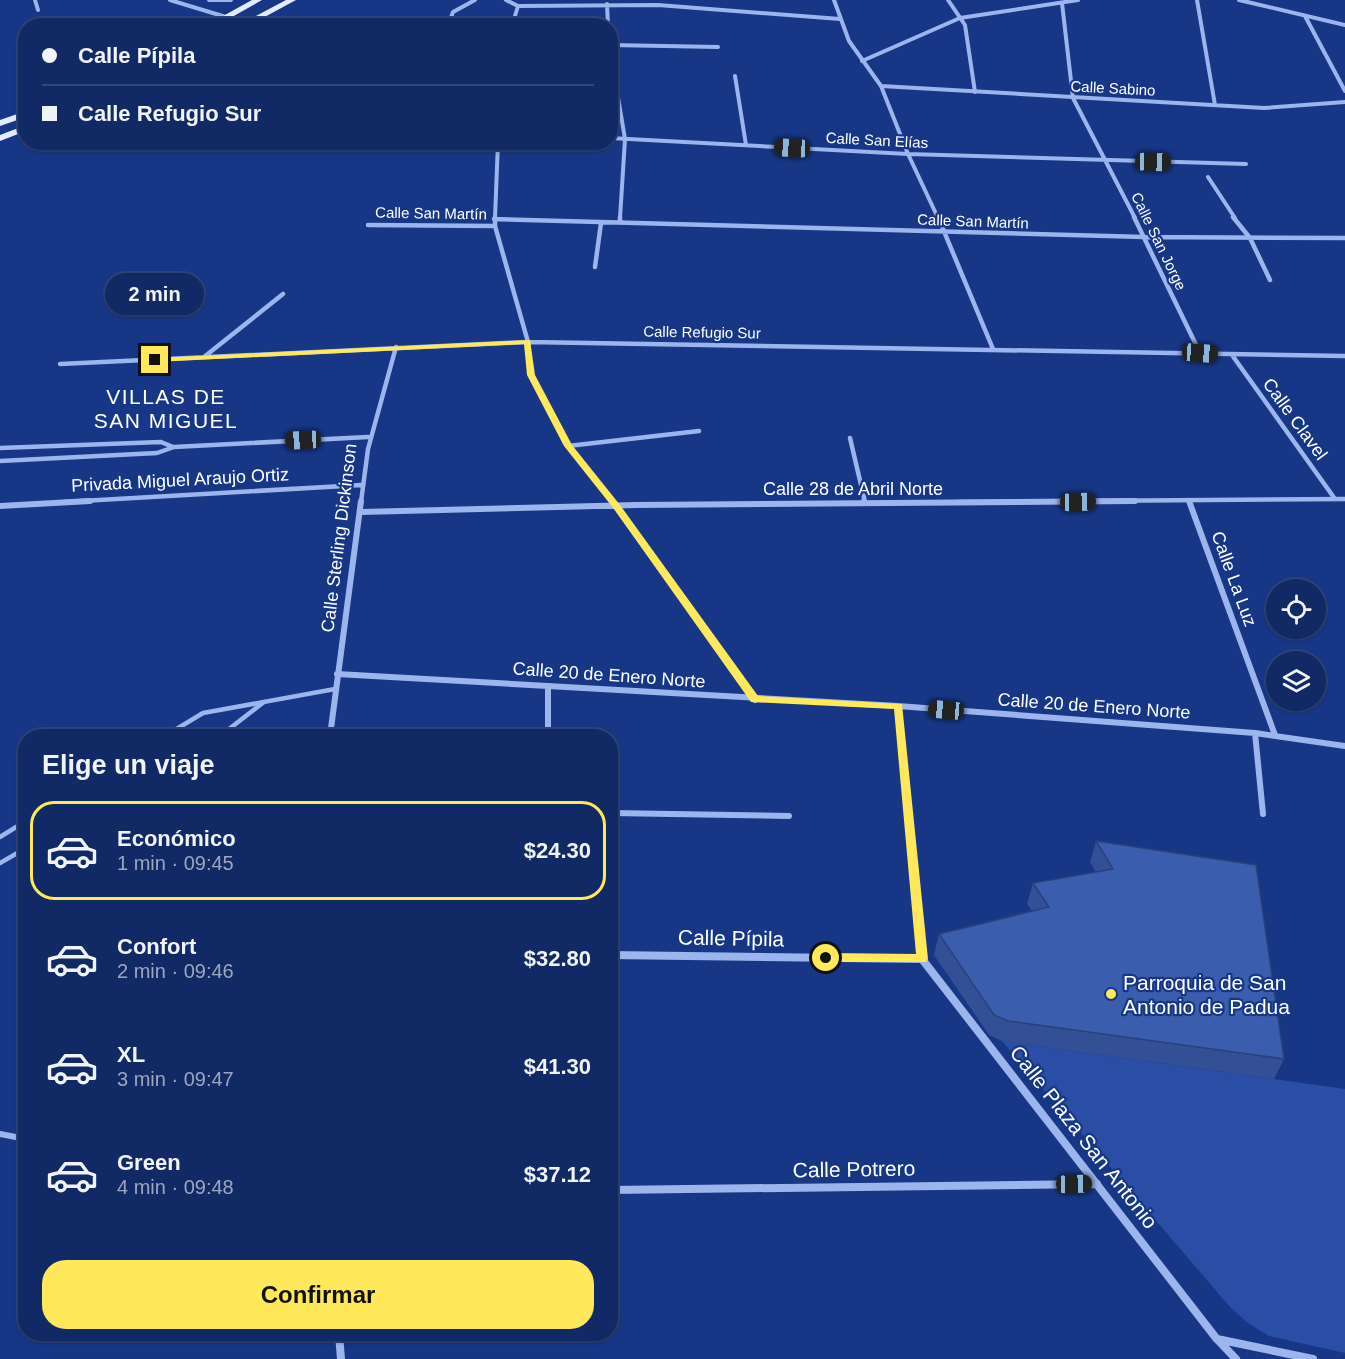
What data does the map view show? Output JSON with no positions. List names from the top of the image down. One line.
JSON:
{"streets":{"street":["Calle Sabino","Calle San Elías","Calle San Martín","Calle San Jorge","Calle Refugio Sur","Calle Clavel","Privada Miguel Araujo Ortiz","Calle 28 de Abril Norte","Calle Sterling Dickinson","Calle La Luz","Calle 20 de Enero Norte","Calle Pípila","Calle Plaza San Antonio","Calle Potrero"]},"crossings":[["Calle Sabino","Calle San Jorge"],["Calle San Elías","Calle San Jorge"],["Calle San Martín","Calle San Jorge"],["Calle San Jorge","Calle Refugio Sur"],["Calle Refugio Sur","Calle Clavel"],["Calle Refugio Sur","Calle Sterling Dickinson"],["Calle Clavel","Calle 28 de Abril Norte"],["Privada Miguel Araujo Ortiz","Calle Sterling Dickinson"],["Calle 28 de Abril Norte","Calle Sterling Dickinson"],["Calle 28 de Abril Norte","Calle La Luz"],["Calle Sterling Dickinson","Calle 20 de Enero Norte"],["Calle La Luz","Calle 20 de Enero Norte"],["Calle Pípila","Calle Plaza San Antonio"],["Calle Plaza San Antonio","Calle Potrero"]],"districts":["VILLAS DE SAN MIGUEL"],"places":["Parroquia de San Antonio de Padua"],"page":{"banner":["Calle Pípila","Calle Refugio Sur"],"bubble":"2 min","heading":"Elige un viaje","list":[{"name":"Económico","note":"1 min · 09:45","value":"$24.30"},{"name":"Confort","note":"2 min · 09:46","value":"$32.80"},{"name":"XL","note":"3 min · 09:47","value":"$41.30"},{"name":"Green","note":"4 min · 09:48","value":"$37.12"}],"buttons":"Confirmar"}}
